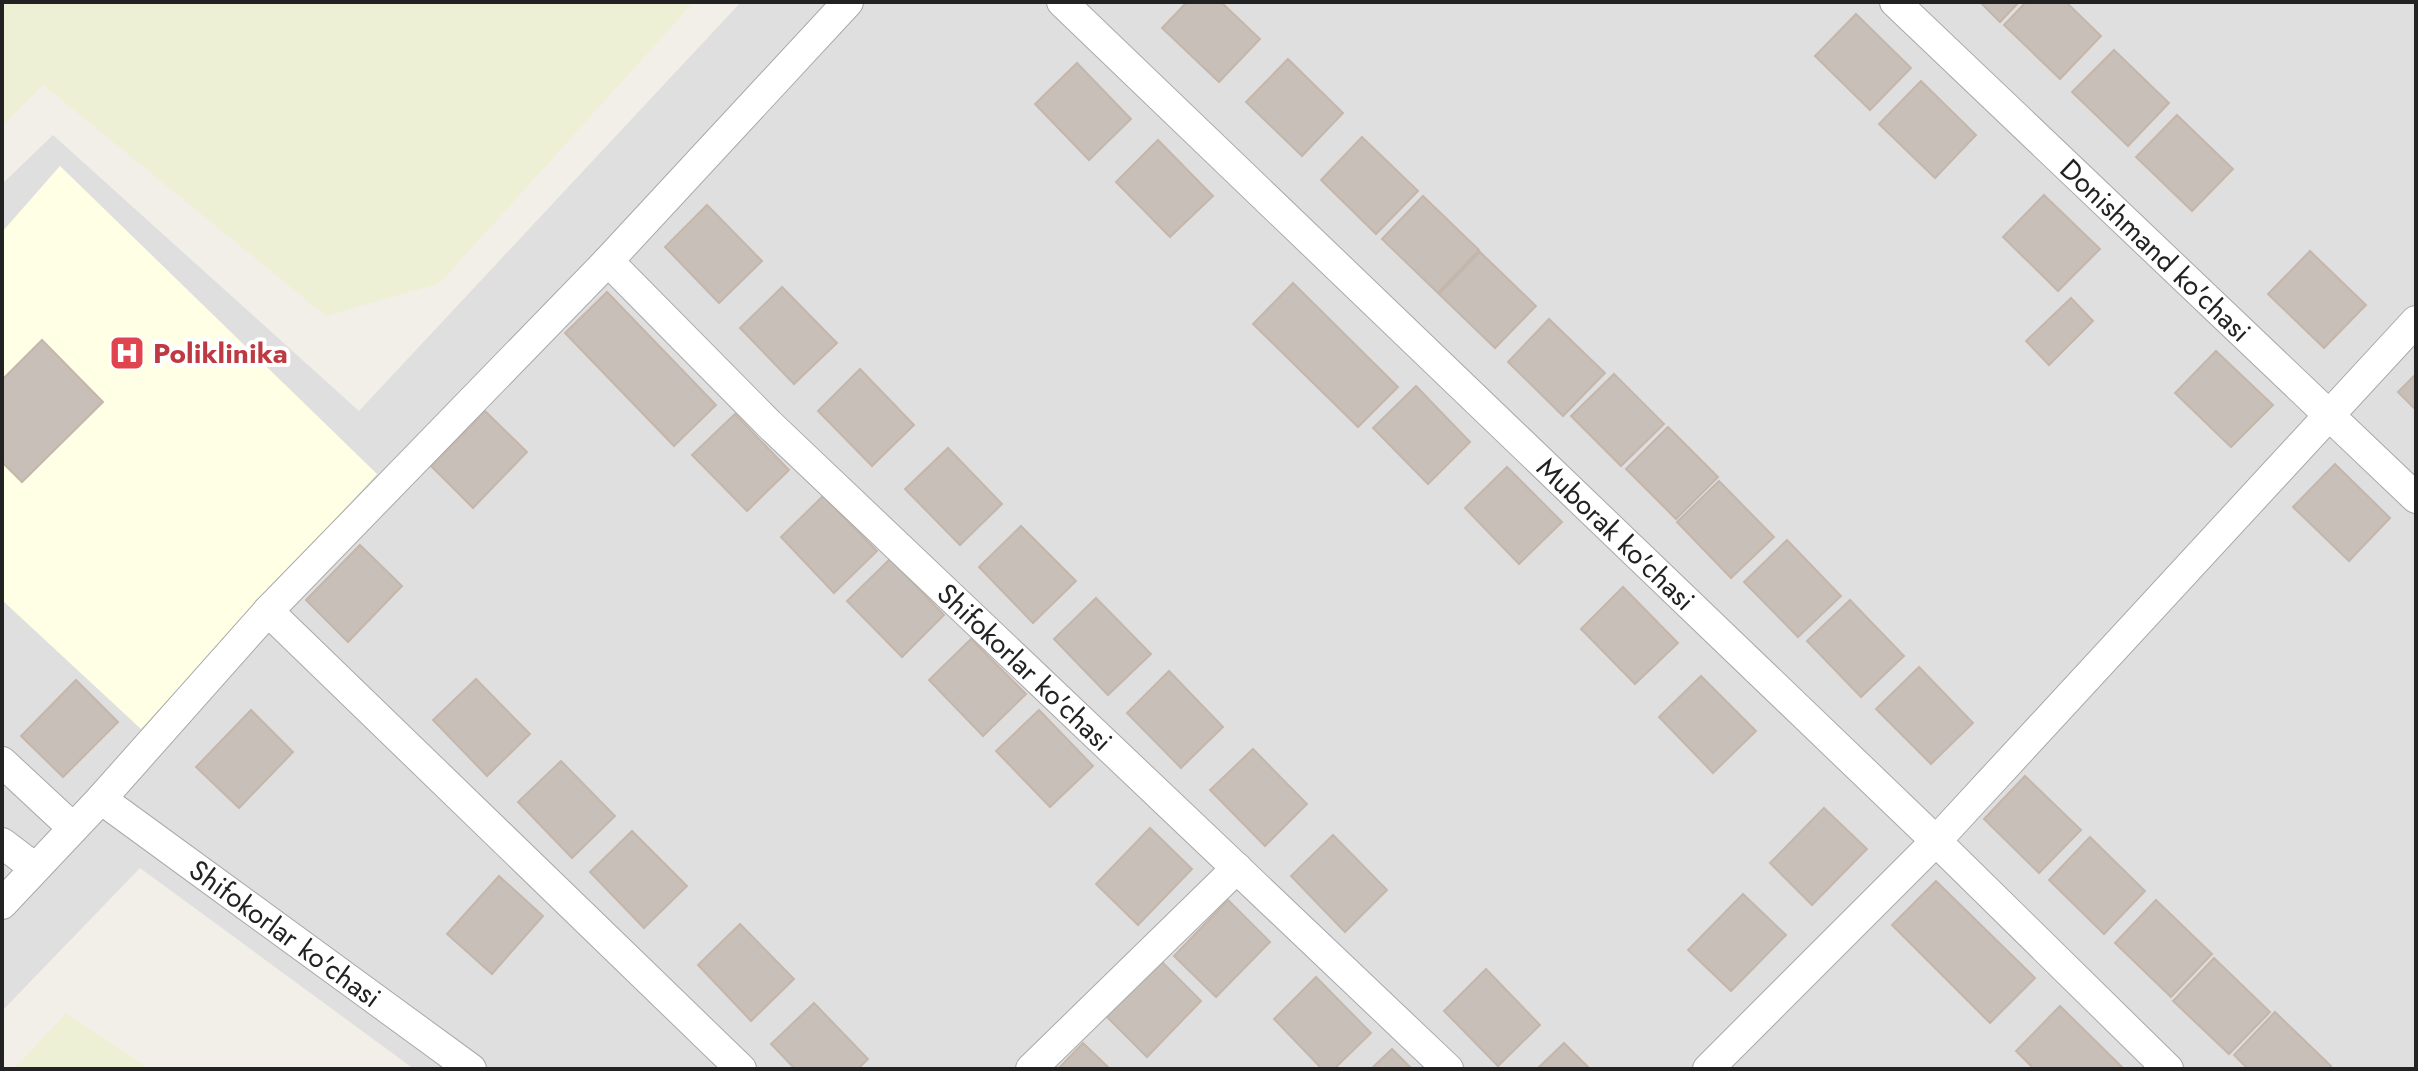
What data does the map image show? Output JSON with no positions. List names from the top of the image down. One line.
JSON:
{"streets":{"street":["Donishmand ko'chasi","Muborak ko'chasi","Shifokorlar ko'chasi"]},"places":{"hospital":["Poliklinika"]}}
